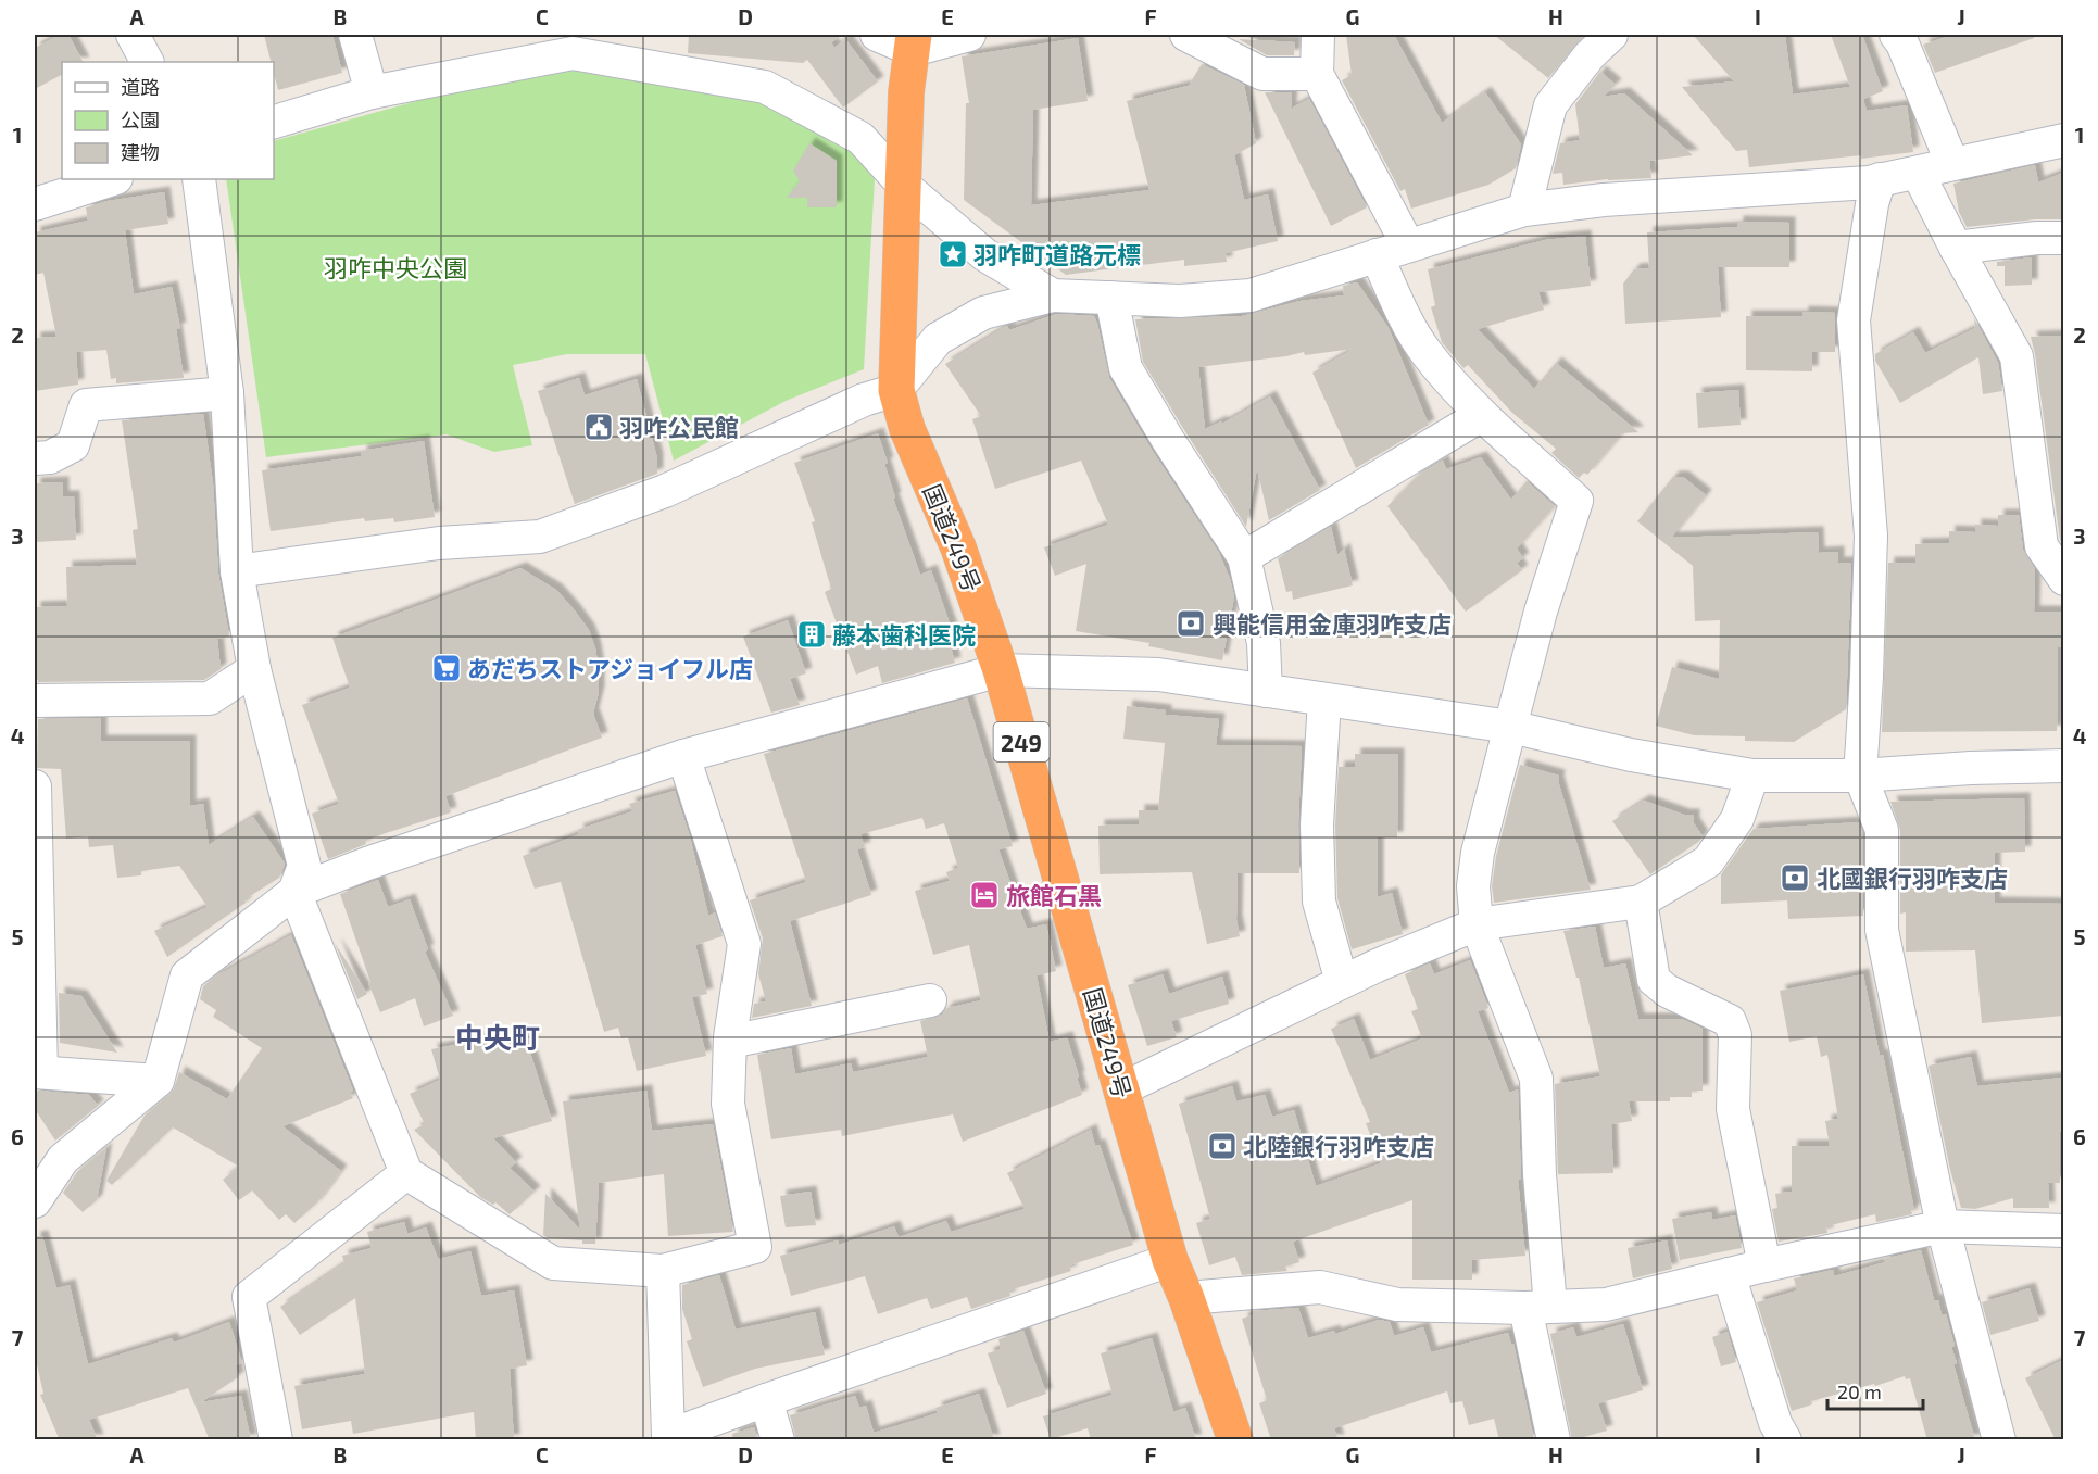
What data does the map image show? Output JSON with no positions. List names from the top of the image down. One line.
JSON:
{"streets":{"highway":["国道249号","249"]},"districts":["中央町"],"parks":["羽咋中央公園"],"places":{"place":["羽咋町道路元標"],"public building":["羽咋公民館"],"bank":["興能信用金庫羽咋支店","北國銀行羽咋支店","北陸銀行羽咋支店"],"building":["藤本歯科医院"],"supermarket":["あだちストアジョイフル店"],"hotel":["旅館石黒"]},"legend":["道路","公園","建物"],"scale_bar":"20 m","grid":{"columns":["A","B","C","D","E","F","G","H","I","J"],"rows":["1","2","3","4","5","6","7"]}}
